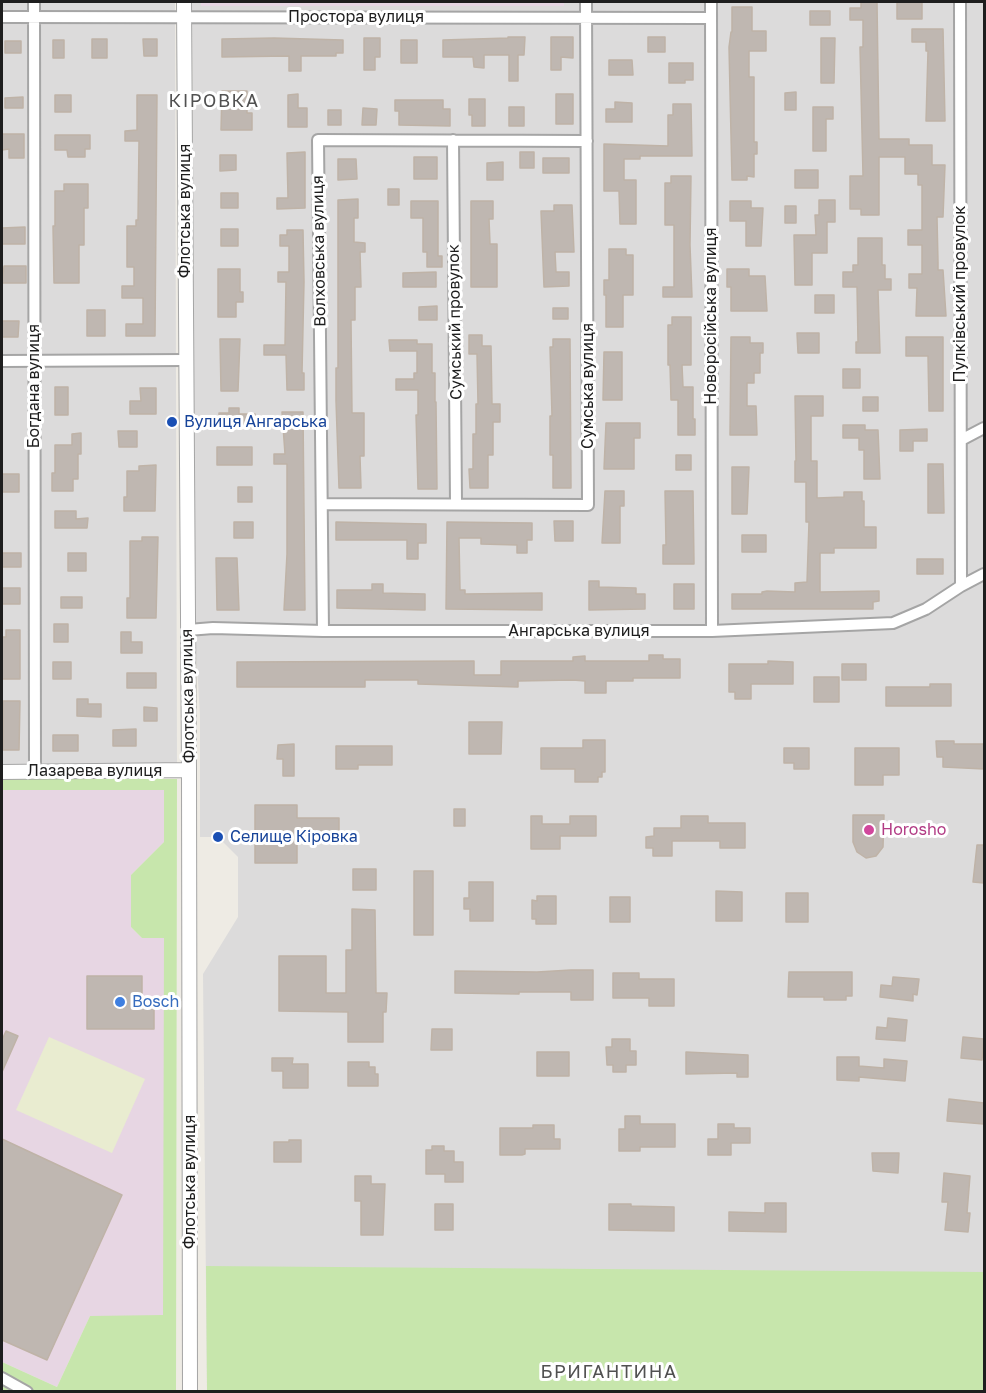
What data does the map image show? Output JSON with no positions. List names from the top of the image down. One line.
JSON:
{"streets":{"street":["Простора вулиця","Флотська вулиця","Волховська вулиця","Пулківський провулок","Новоросійська вулиця","Сумський провулок","Богдана вулиця","Сумська вулиця","Ангарська вулиця","Лазарева вулиця"]},"crossings":[["Простора вулиця","Флотська вулиця"],["Простора вулиця","Новоросійська вулиця"],["Простора вулиця","Богдана вулиця"],["Простора вулиця","Сумська вулиця"],["Флотська вулиця","Ангарська вулиця"],["Флотська вулиця","Лазарева вулиця"],["Волховська вулиця","Сумський провулок"],["Волховська вулиця","Сумська вулиця"],["Волховська вулиця","Ангарська вулиця"],["Пулківський провулок","Ангарська вулиця"],["Новоросійська вулиця","Ангарська вулиця"],["Сумський провулок","Сумська вулиця"],["Богдана вулиця","Лазарева вулиця"]],"districts":["КІРОВКА","БРИГАНТИНА"],"places":["Вулиця Ангарська","Horosho","Селище Кіровка","Bosch"]}
